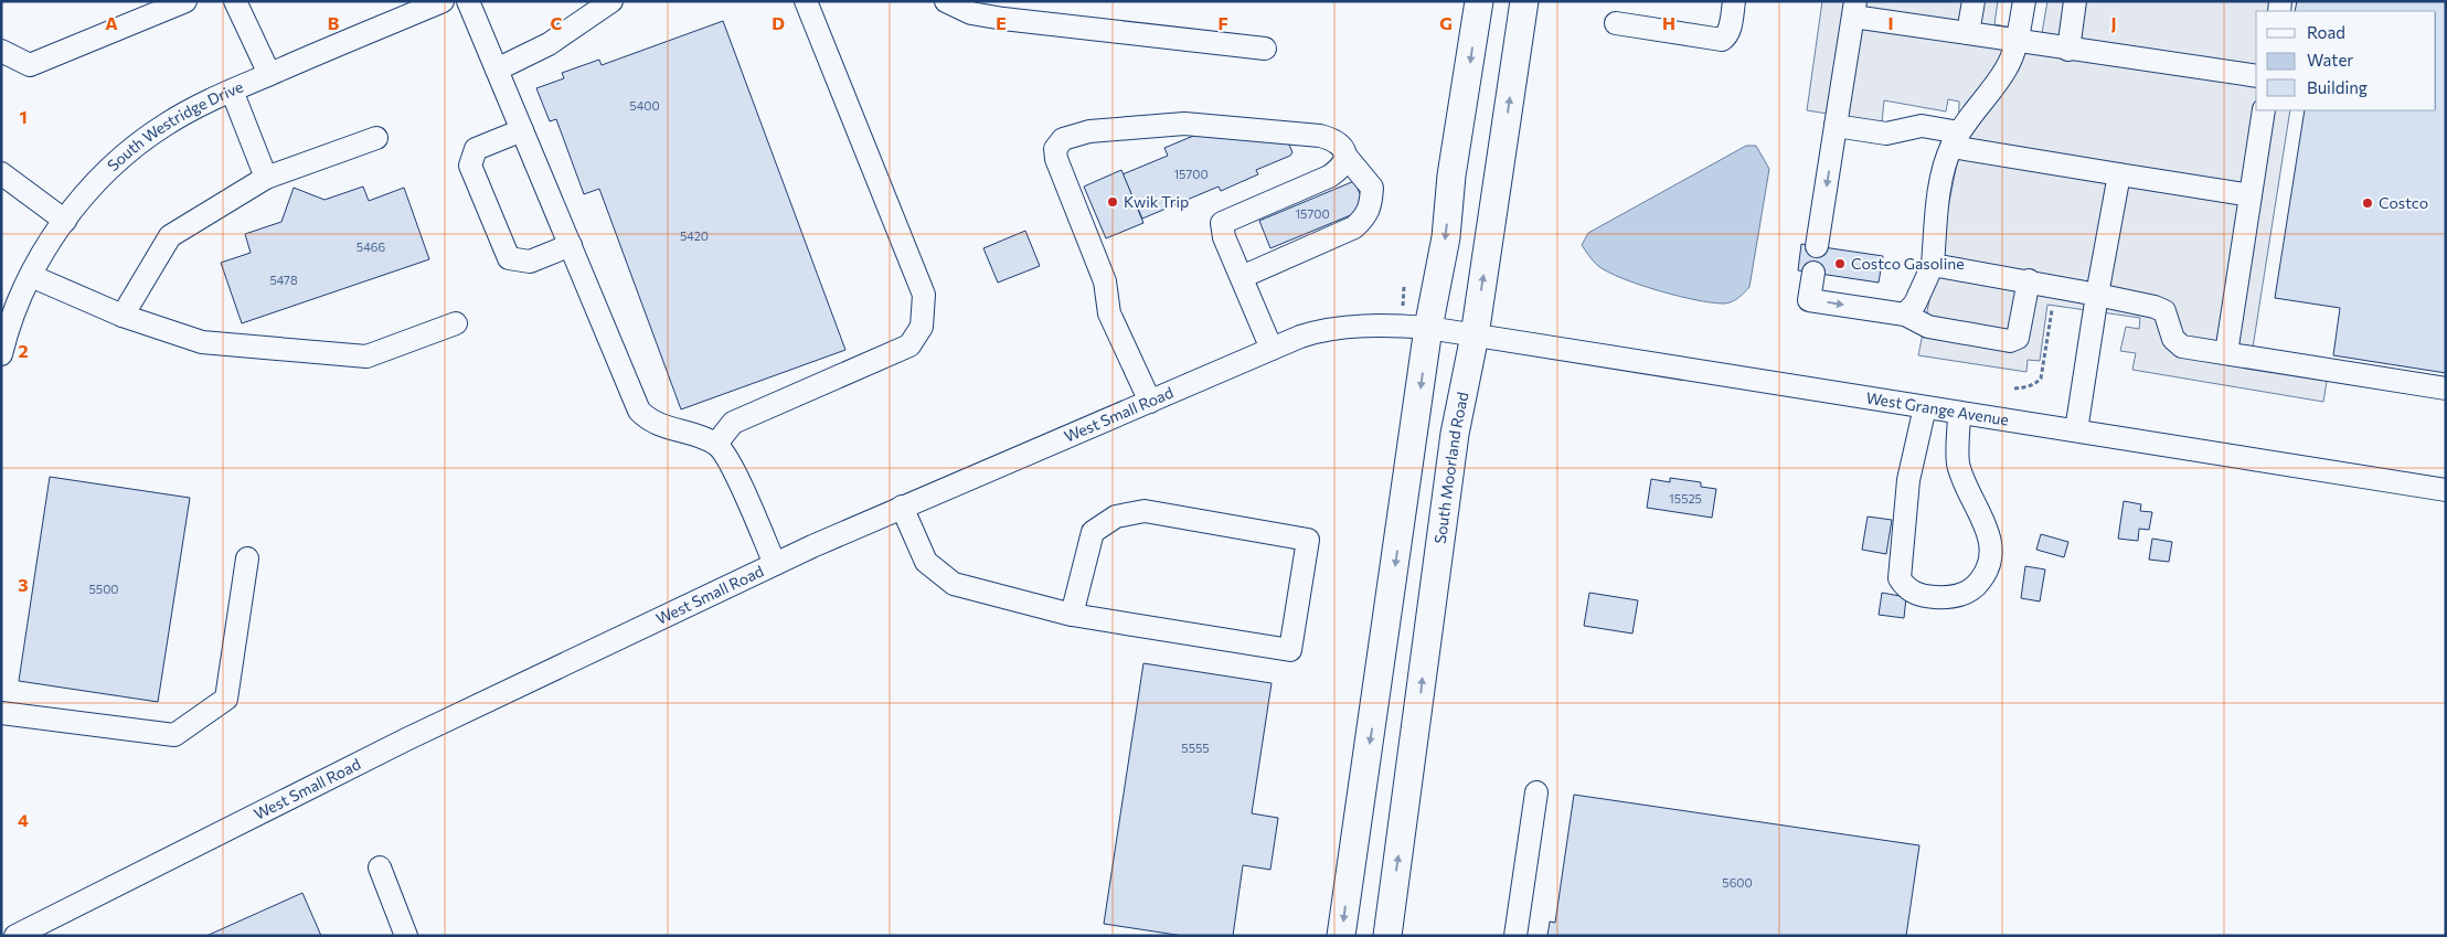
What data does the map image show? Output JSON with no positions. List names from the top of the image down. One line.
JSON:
{"streets":{"main road":["South Moorland Road"],"street":["South Westridge Drive","West Grange Avenue","West Small Road"]},"crossings":[["West Grange Avenue","West Small Road"],["West Grange Avenue","South Moorland Road"]],"places":["Kwik Trip","Costco","Costco Gasoline"],"house_numbers":["5400","15700","15700","5420","5466","5478","15525","5500","5555","5600"],"legend":["Road","Water","Building"],"grid":{"columns":["A","B","C","D","E","F","G","H","I","J"],"rows":["1","2","3","4"]}}
